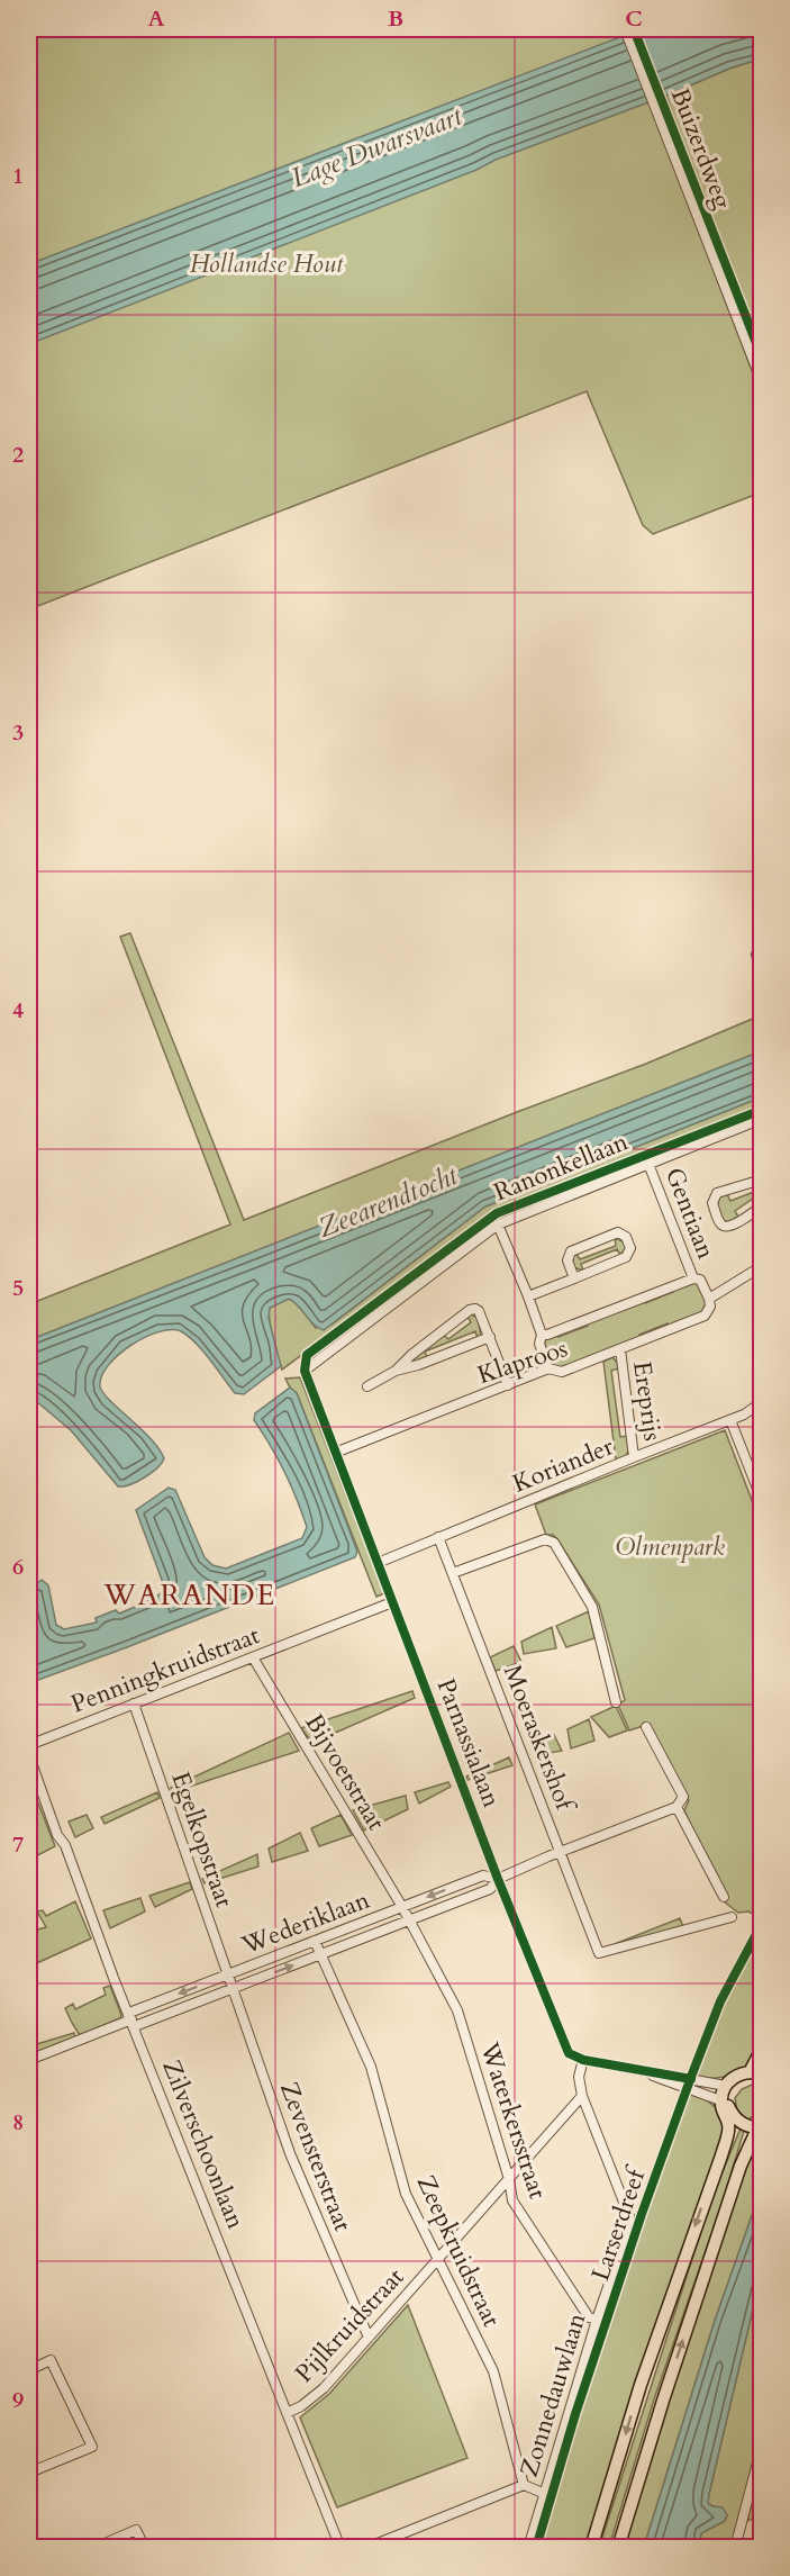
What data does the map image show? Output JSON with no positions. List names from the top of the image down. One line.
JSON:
{"streets":{"street":["Buizerdweg","Ranonkellaan","Gentiaan","Klaproos","Ereprijs","Koriander","Penningkruidstraat","Moeraskershof","Parnassialaan","Bijvoetstraat","Egelkopstraat","Wederiklaan","Waterkersstraat","Zilverschoonlaan","Zevensterstraat","Zeepkruidstraat","Pijlkruidstraat","Zonnedauwlaan"],"cycle path":["Larserdreef"]},"crossings":[["Ranonkellaan","Gentiaan"],["Ranonkellaan","Parnassialaan"],["Gentiaan","Klaproos"],["Klaproos","Ereprijs"],["Klaproos","Parnassialaan"],["Ereprijs","Koriander"],["Koriander","Moeraskershof"],["Koriander","Parnassialaan"],["Penningkruidstraat","Parnassialaan"],["Penningkruidstraat","Bijvoetstraat"],["Penningkruidstraat","Egelkopstraat"],["Moeraskershof","Wederiklaan"],["Parnassialaan","Wederiklaan"],["Bijvoetstraat","Wederiklaan"],["Bijvoetstraat","Waterkersstraat"],["Egelkopstraat","Wederiklaan"],["Egelkopstraat","Zevensterstraat"],["Wederiklaan","Waterkersstraat"],["Wederiklaan","Zilverschoonlaan"],["Wederiklaan","Zevensterstraat"],["Wederiklaan","Zeepkruidstraat"],["Waterkersstraat","Pijlkruidstraat"],["Waterkersstraat","Zonnedauwlaan"],["Zilverschoonlaan","Pijlkruidstraat"],["Zevensterstraat","Pijlkruidstraat"],["Zeepkruidstraat","Pijlkruidstraat"],["Pijlkruidstraat","Zonnedauwlaan"]],"districts":["WARANDE"],"water":["Lage Dwarsvaart","Zeearendtocht"],"parks":["Hollandse Hout","Olmenpark"],"grid":{"columns":["A","B","C"],"rows":["1","2","3","4","5","6","7","8","9"]}}
